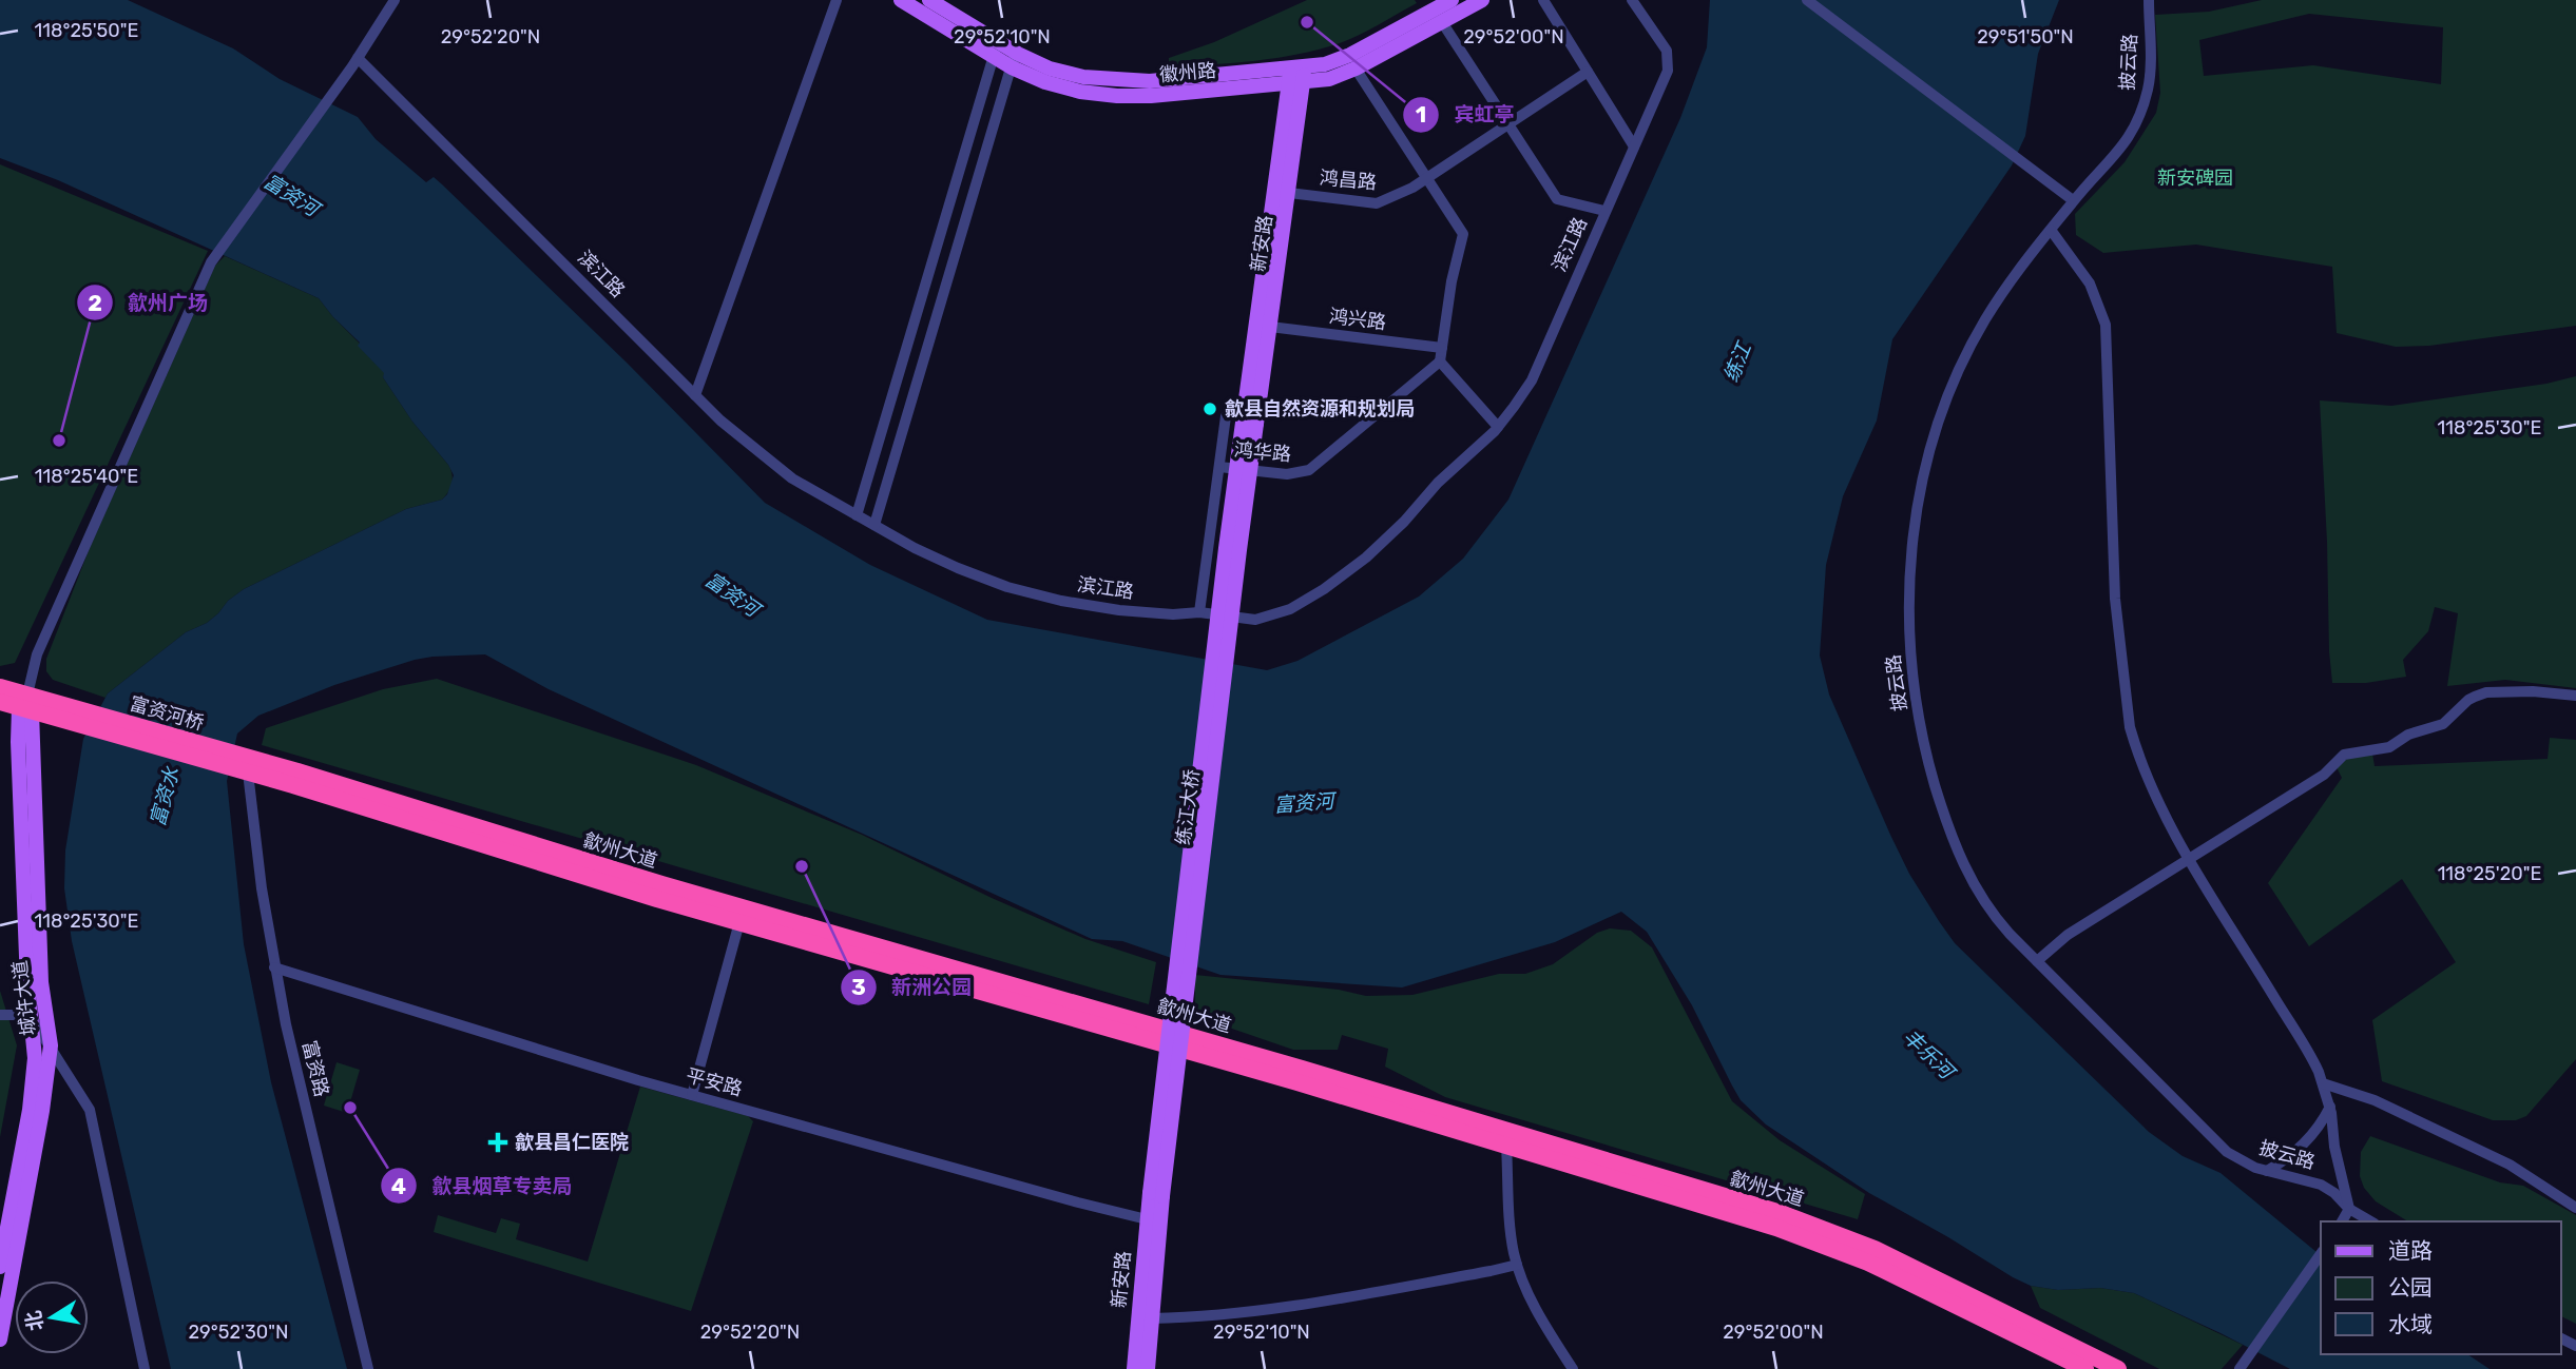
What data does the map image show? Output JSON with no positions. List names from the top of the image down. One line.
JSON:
{"streets":{"highway":["富资河桥","歙州大道"],"main road":["徽州路","新安路","练江大桥","城许大道"],"street":["披云路","鸿昌路","滨江路","鸿兴路","鸿华路","富资路","平安路"]},"crossings":[["徽州路","新安路"],["鸿昌路","新安路"],["新安路","鸿兴路"],["新安路","练江大桥"],["新安路","平安路"],["富资河桥","歙州大道"],["富资河桥","城许大道"],["富资河桥","富资路"],["歙州大道","富资路"],["富资路","平安路"]],"water":["富资河","练江","富资水","丰乐河"],"parks":["新安碑园"],"places":{"other":["宾虹亭","歙县自然资源和规划局","歙州广场","新洲公园","歙县烟草专卖局"],"health":["歙县昌仁医院"]},"legend":["道路","公园","水域"],"north":"left","coordinates":["118°25'50\"E","29°52'20\"N","29°52'10\"N","29°52'00\"N","29°51'50\"N","118°25'30\"E","118°25'40\"E","118°25'20\"E","29°52'30\"N"]}
